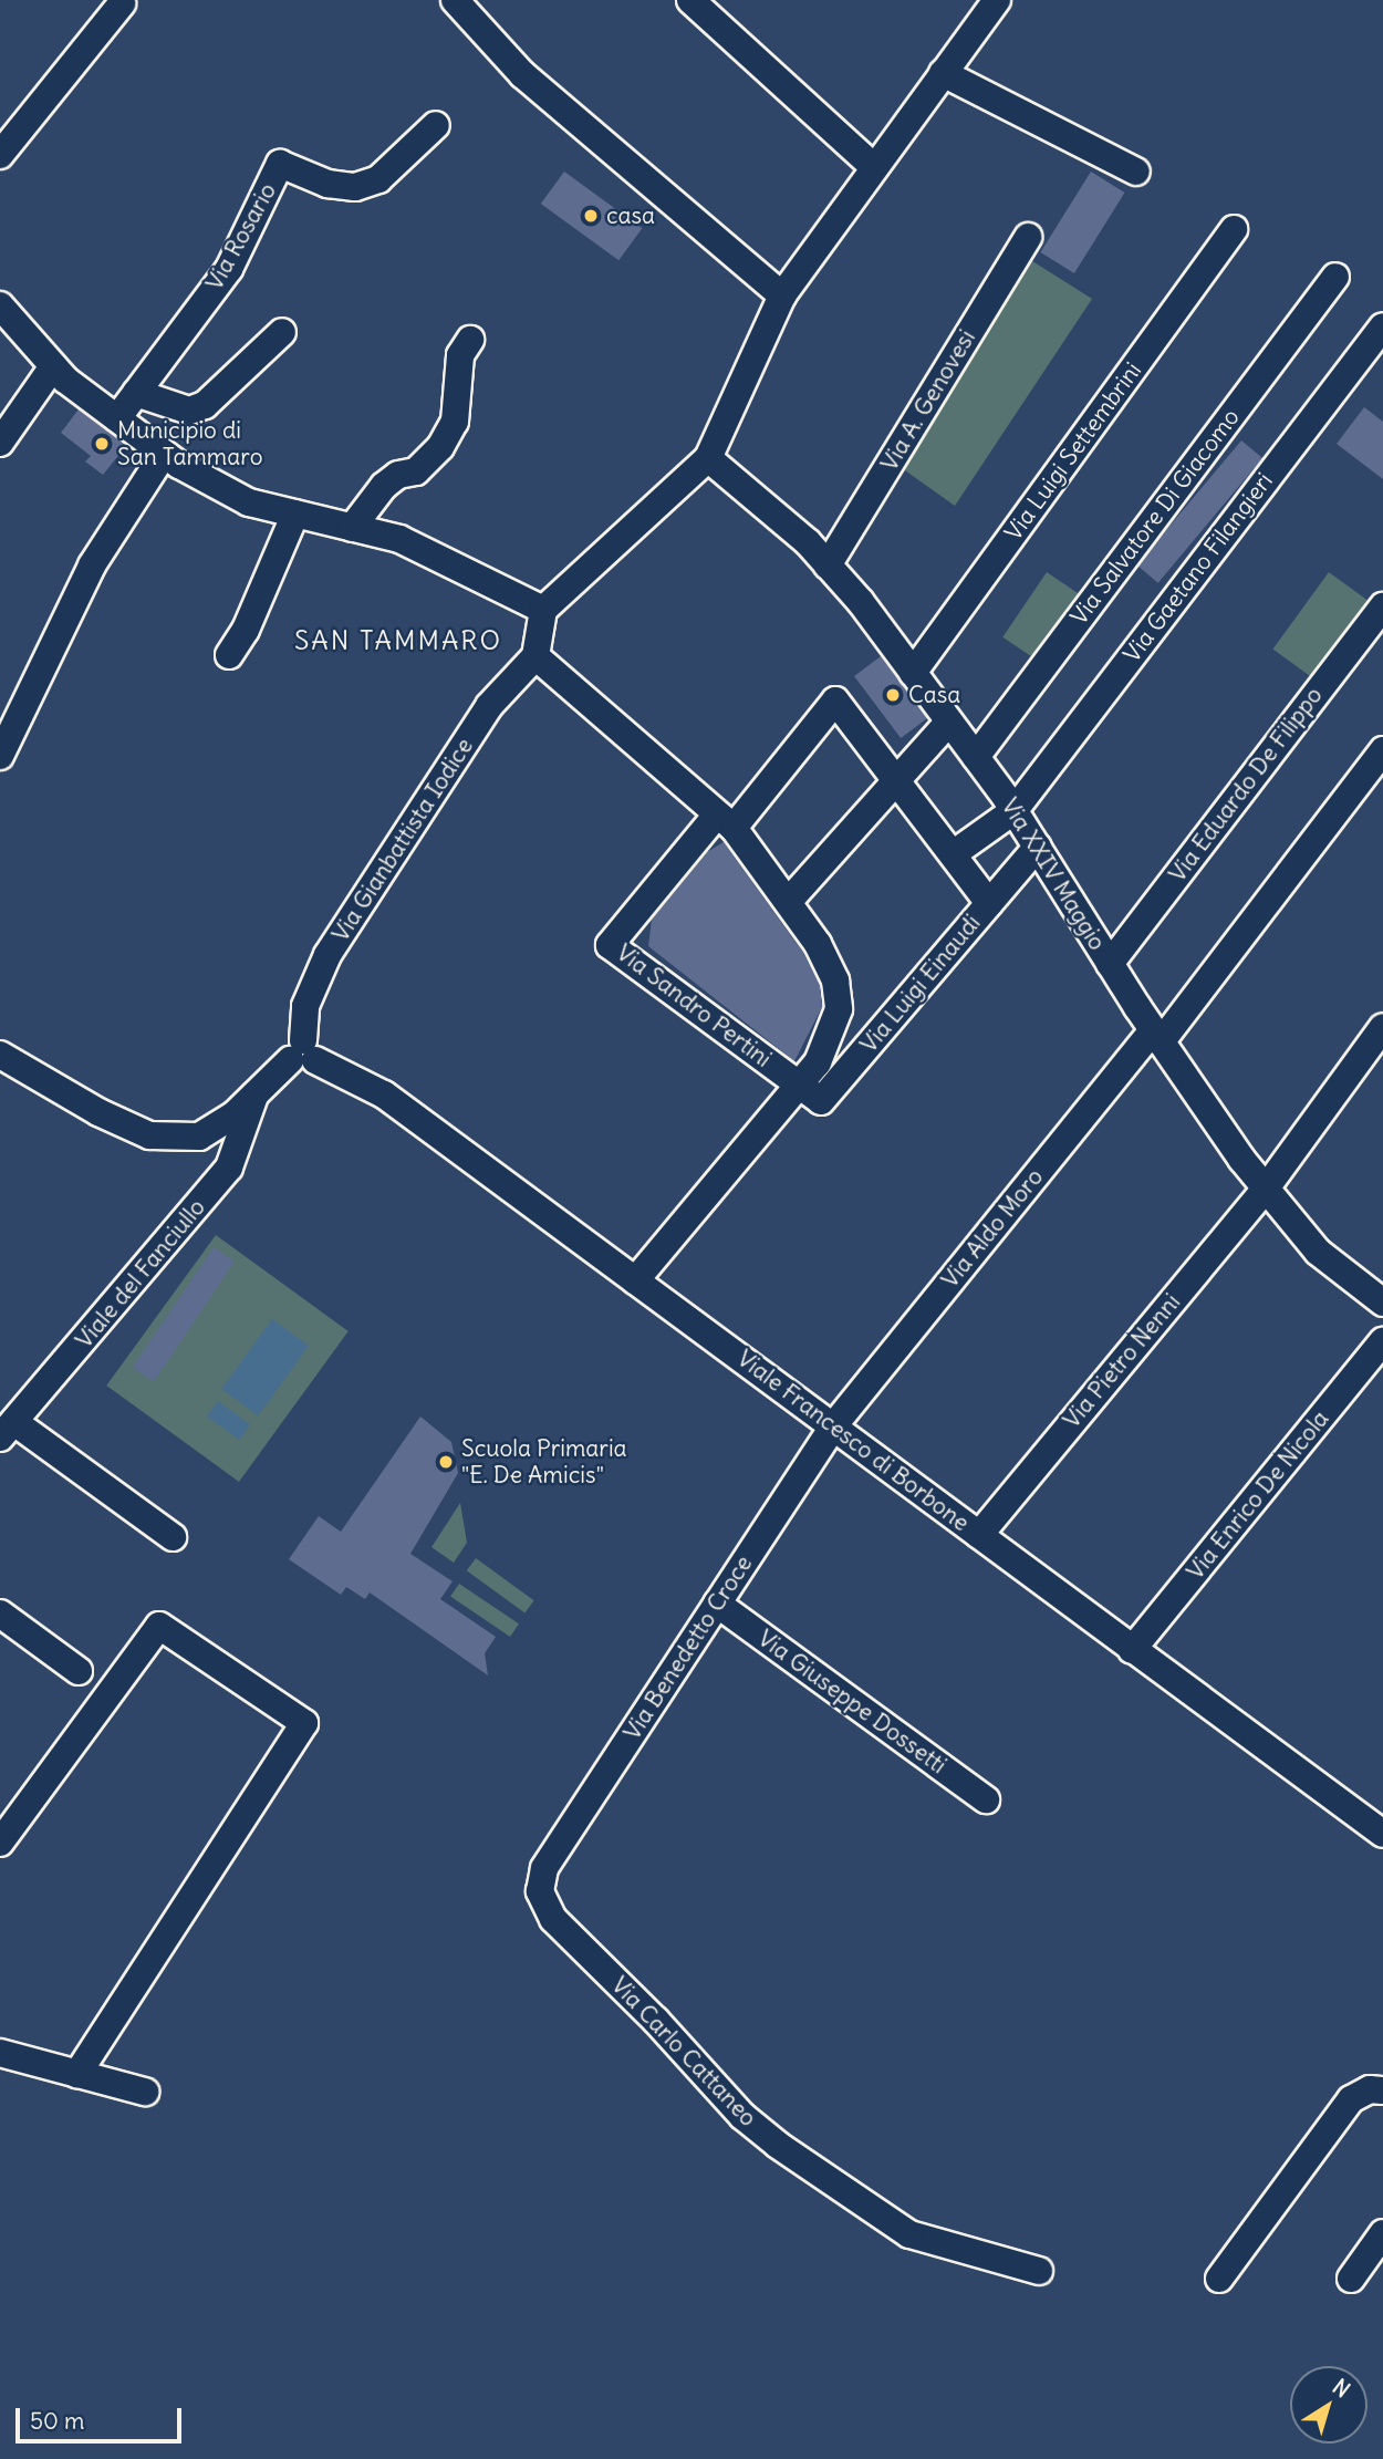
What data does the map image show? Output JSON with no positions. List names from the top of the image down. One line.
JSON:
{"streets":{"street":["Via Rosario","Via A. Genovesi","Via Luigi Settembrini","Via Salvatore Di Giacomo","Via Gaetano Filangieri","Via Eduardo De Filippo","Via Gianbattista Iodice","Via XXIV Maggio","Via Luigi Einaudi","Via Sandro Pertini","Via Aldo Moro","Viale del Fanciullo","Via Pietro Nenni","Viale Francesco di Borbone","Via Enrico De Nicola","Via Benedetto Croce","Via Giuseppe Dossetti","Via Carlo Cattaneo"]},"crossings":[["Via A. Genovesi","Via XXIV Maggio"],["Via Luigi Settembrini","Via XXIV Maggio"],["Via Salvatore Di Giacomo","Via XXIV Maggio"],["Via Gaetano Filangieri","Via XXIV Maggio"],["Via Eduardo De Filippo","Via XXIV Maggio"],["Via Gianbattista Iodice","Viale Francesco di Borbone"],["Via XXIV Maggio","Via Luigi Einaudi"],["Via XXIV Maggio","Via Aldo Moro"],["Via XXIV Maggio","Via Pietro Nenni"],["Via Luigi Einaudi","Via Sandro Pertini"],["Via Aldo Moro","Viale Francesco di Borbone"],["Via Aldo Moro","Via Benedetto Croce"],["Via Pietro Nenni","Viale Francesco di Borbone"],["Viale Francesco di Borbone","Via Enrico De Nicola"],["Viale Francesco di Borbone","Via Benedetto Croce"],["Via Benedetto Croce","Via Giuseppe Dossetti"],["Via Benedetto Croce","Via Carlo Cattaneo"]],"districts":["SAN TAMMARO"],"places":["casa","Municipio di San Tammaro","Casa","Scuola Primaria \"E. De Amicis\""],"scale_bar":"50 m","north":"top right"}
